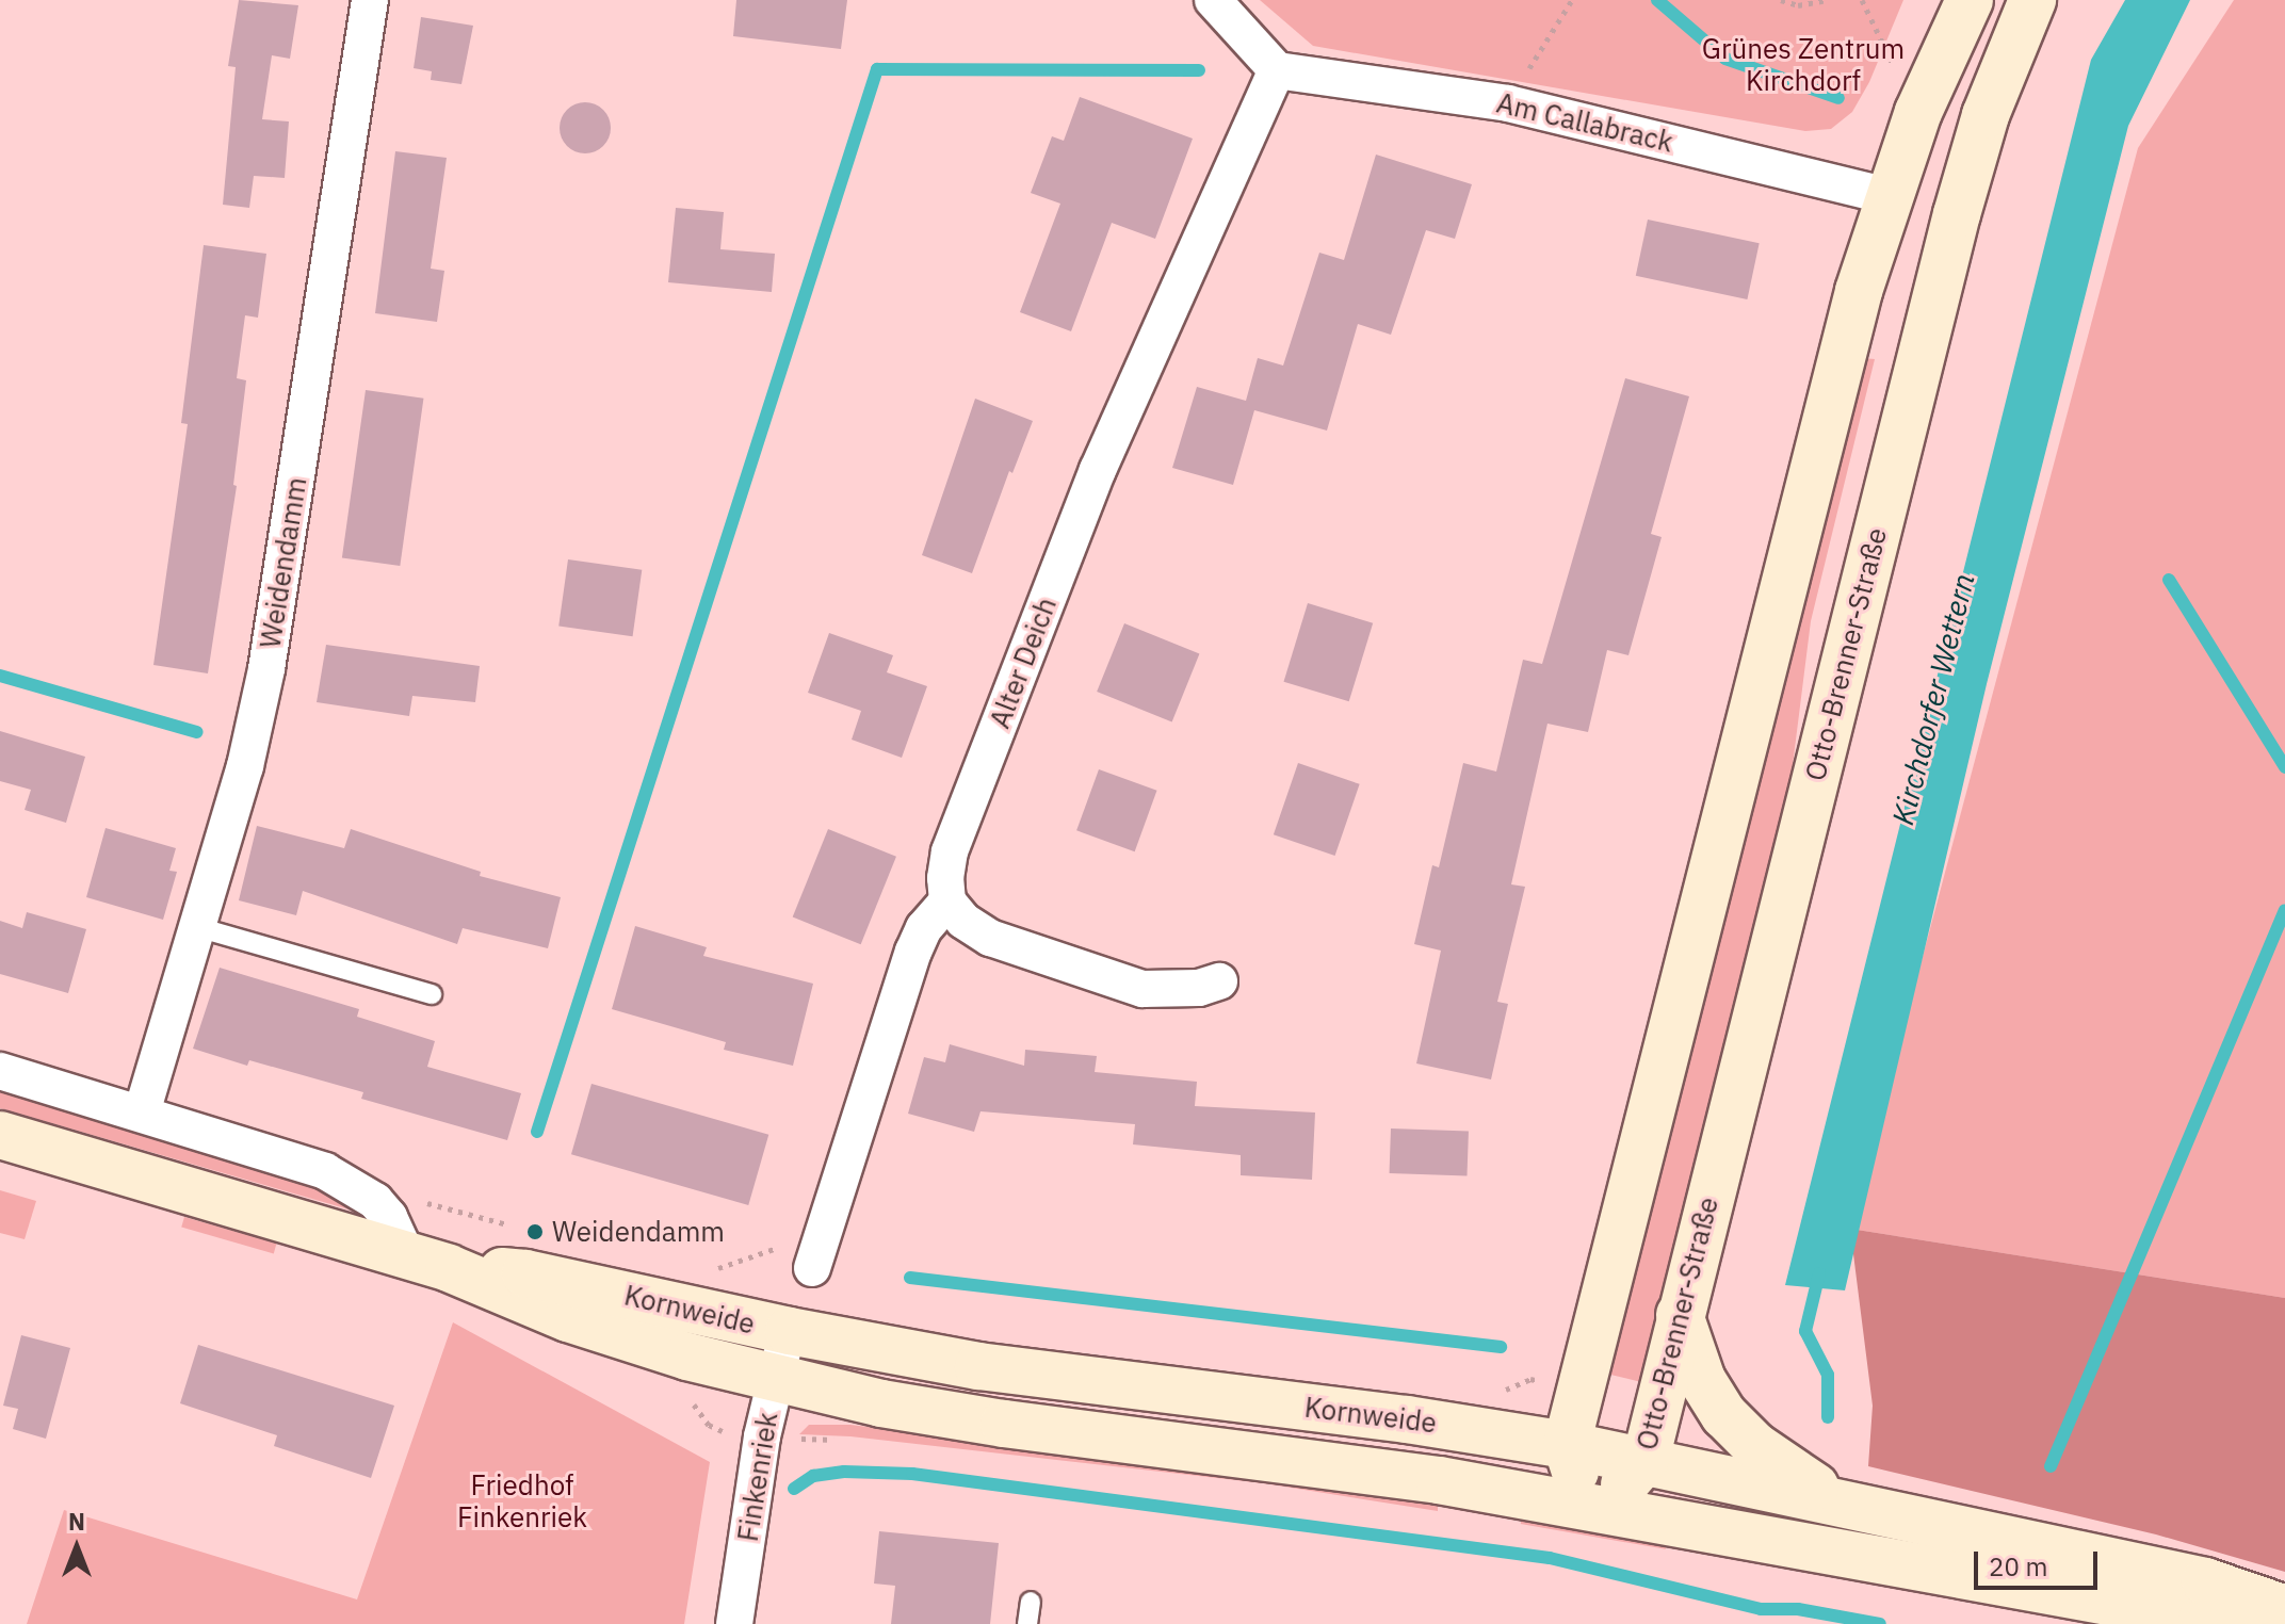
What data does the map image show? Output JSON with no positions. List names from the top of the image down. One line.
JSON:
{"streets":{"main road":["Otto-Brenner-Straße","Kornweide"],"street":["Am Callabrack","Weidendamm","Alter Deich","Finkenriek"]},"crossings":[["Am Callabrack","Alter Deich"],["Otto-Brenner-Straße","Kornweide"],["Kornweide","Finkenriek"]],"water":["Kirchdorfer Wettern"],"parks":["Grünes Zentrum Kirchdorf","Friedhof Finkenriek"],"places":["Weidendamm"],"scale_bar":"20 m","north":"top"}
